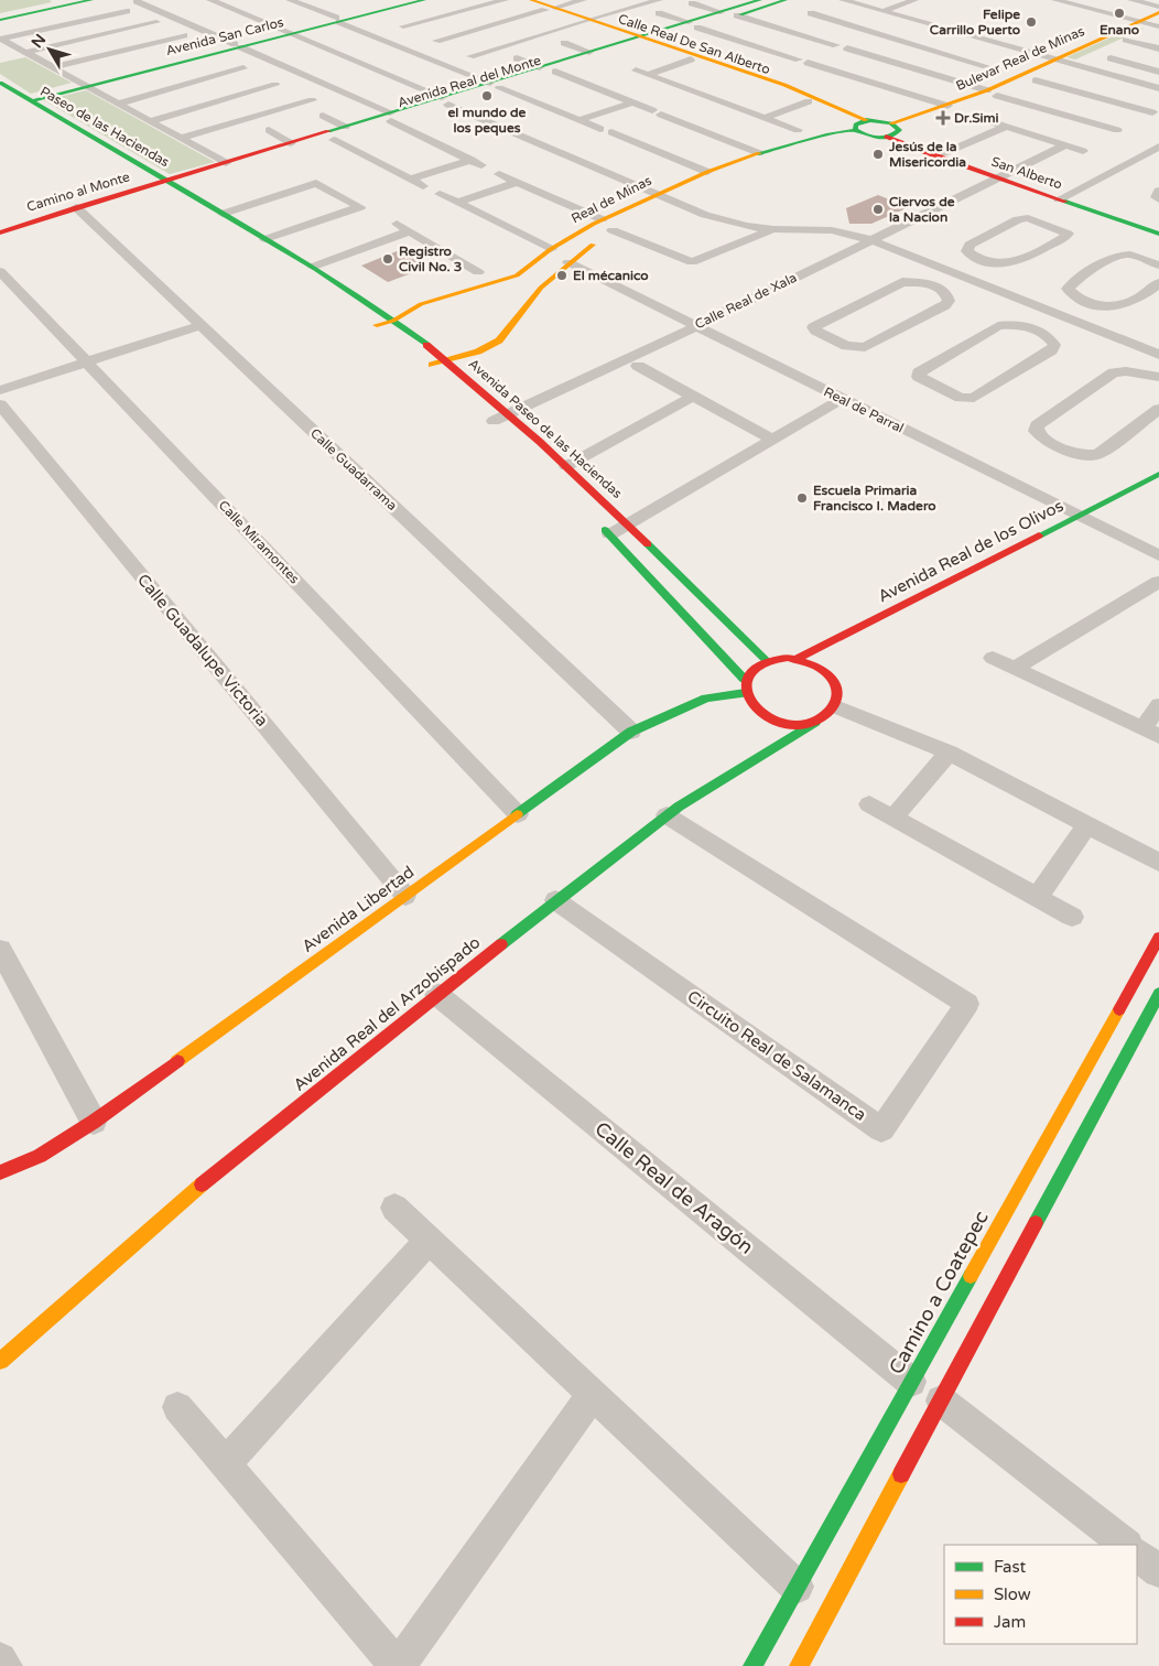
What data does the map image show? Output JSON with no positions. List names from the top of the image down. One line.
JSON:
{"streets":{"street":["Avenida San Carlos","Calle Real De San Alberto","Bulevar Real de Minas","Avenida Real del Monte","Paseo de las Haciendas","San Alberto","Camino al Monte","Real de Minas","Calle Real de Xala","Real de Parral","Avenida Paseo de las Haciendas","Calle Guadarrama","Calle Miramontes","Avenida Real de los Olivos","Calle Guadalupe Victoria","Avenida Libertad","Avenida Real del Arzobispado","Circuito Real de Salamanca","Calle Real de Aragón","Camino a Coatepec"]},"crossings":[["Avenida San Carlos","Paseo de las Haciendas"],["Calle Real De San Alberto","Avenida Real del Monte"],["Calle Real De San Alberto","Real de Minas"],["Bulevar Real de Minas","San Alberto"],["Avenida Real del Monte","Paseo de las Haciendas"],["Avenida Real del Monte","Avenida Paseo de las Haciendas"],["Paseo de las Haciendas","Camino al Monte"],["Paseo de las Haciendas","Avenida Paseo de las Haciendas"],["San Alberto","Calle Real de Xala"],["Camino al Monte","Calle Guadarrama"],["Real de Minas","Real de Parral"],["Real de Minas","Avenida Paseo de las Haciendas"],["Calle Real de Xala","Real de Parral"],["Calle Real de Xala","Avenida Paseo de las Haciendas"],["Real de Parral","Avenida Real de los Olivos"],["Avenida Paseo de las Haciendas","Avenida Real de los Olivos"],["Avenida Paseo de las Haciendas","Avenida Libertad"],["Avenida Paseo de las Haciendas","Avenida Real del Arzobispado"],["Calle Guadarrama","Avenida Libertad"],["Calle Miramontes","Avenida Libertad"],["Avenida Real de los Olivos","Avenida Libertad"],["Avenida Real de los Olivos","Avenida Real del Arzobispado"],["Calle Guadalupe Victoria","Avenida Libertad"],["Avenida Libertad","Avenida Real del Arzobispado"],["Avenida Real del Arzobispado","Circuito Real de Salamanca"],["Avenida Real del Arzobispado","Calle Real de Aragón"],["Calle Real de Aragón","Camino a Coatepec"]],"places":{"other":["Enano","Felipe Carrillo Puerto","el mundo de los peques","Jesús de la Misericordia","Ciervos de la Nacion","Registro Civil No. 3","El mécanico","Escuela Primaria Francisco I. Madero"],"health":["Dr.Simi"]},"legend":["Fast","Slow","Jam"],"north":"top left"}
